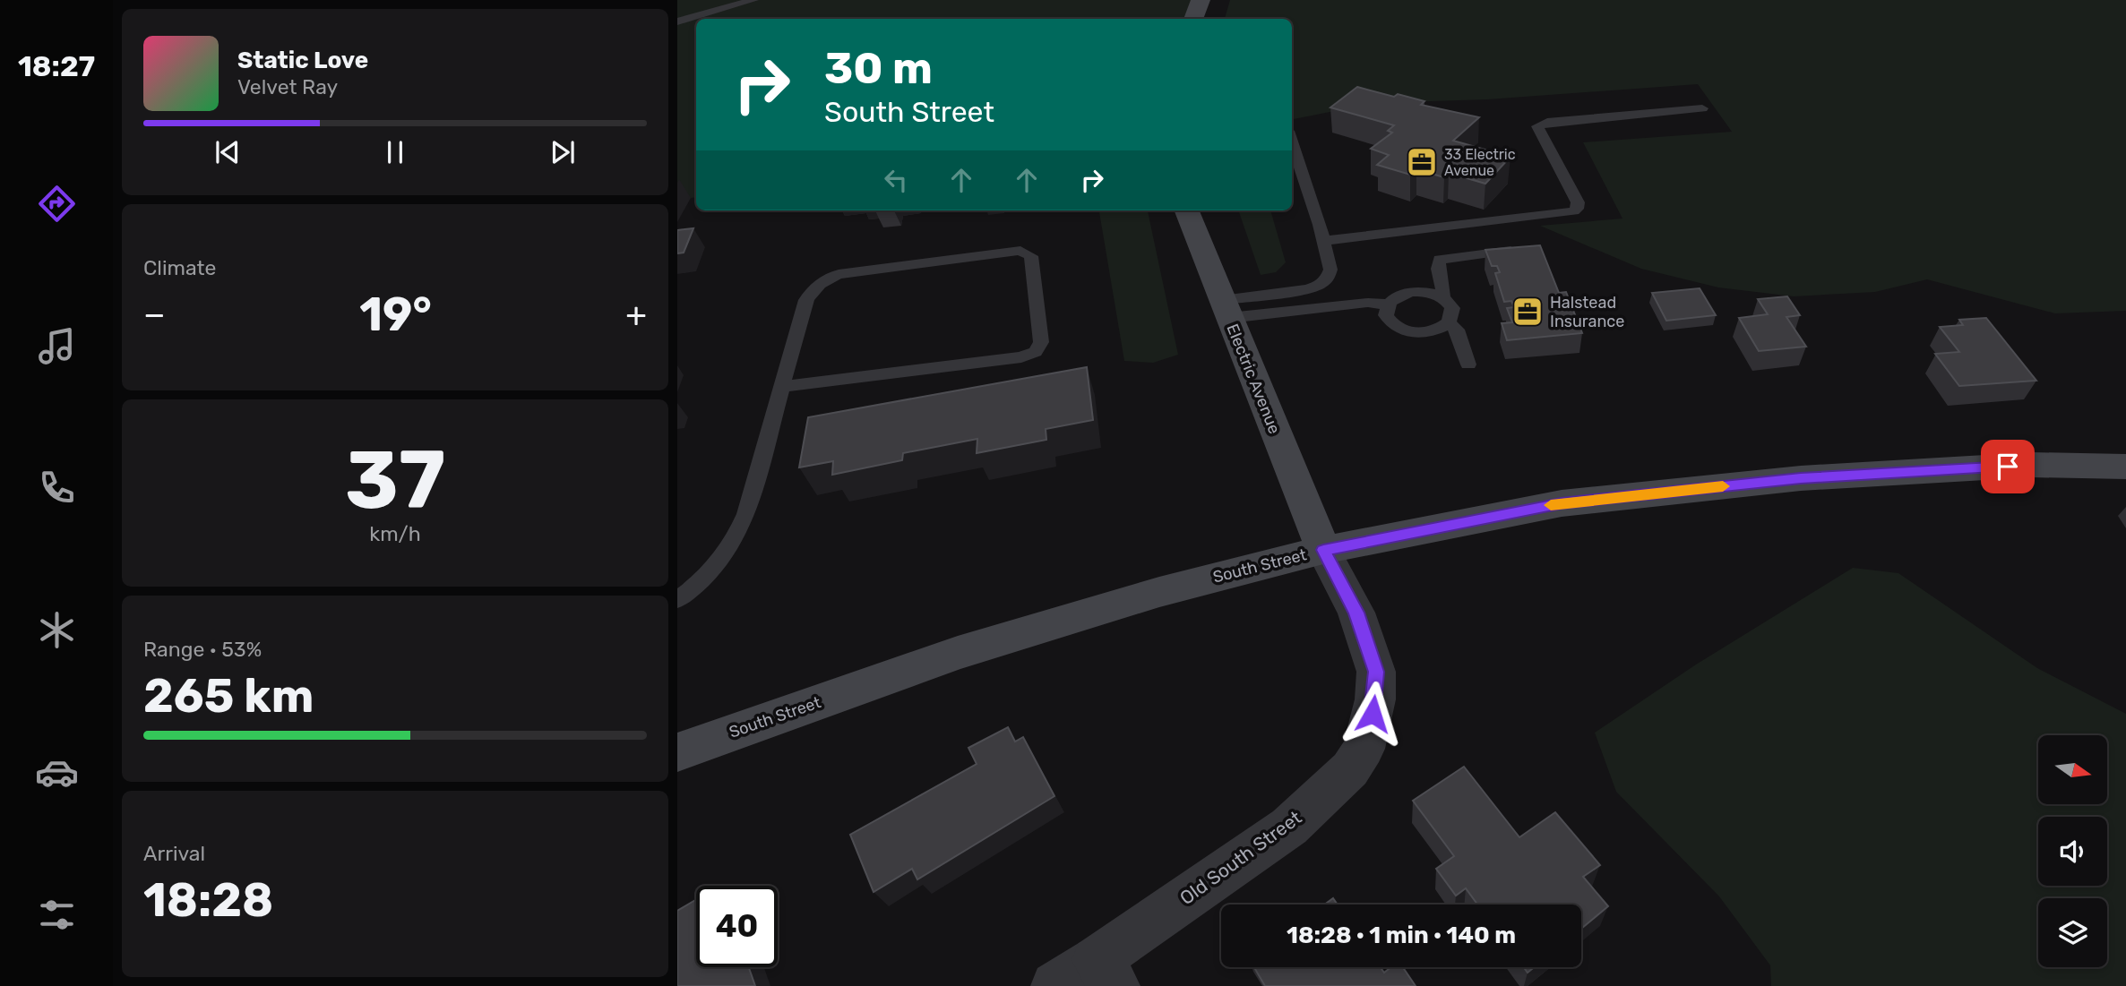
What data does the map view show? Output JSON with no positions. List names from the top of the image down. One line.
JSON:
{"streets":{"main road":["Electric Avenue","South Street"],"street":["Old South Street"]},"crossings":[["Electric Avenue","South Street"],["Electric Avenue","Old South Street"],["South Street","Old South Street"]],"places":{"office":["33 Electric Avenue","Halstead Insurance"]},"north":"right","page":{"tabs":"18:27","turn":["30 m","South Street"],"song":["Static Love","Velvet Ray"],"tile":["Climate",["37","km/h"],["Range · 53%","265 km"],["Arrival","18:28"]],"heat":["−","19°","+"],"limit":"40","trip":"18:28 · 1 min · 140 m"}}
